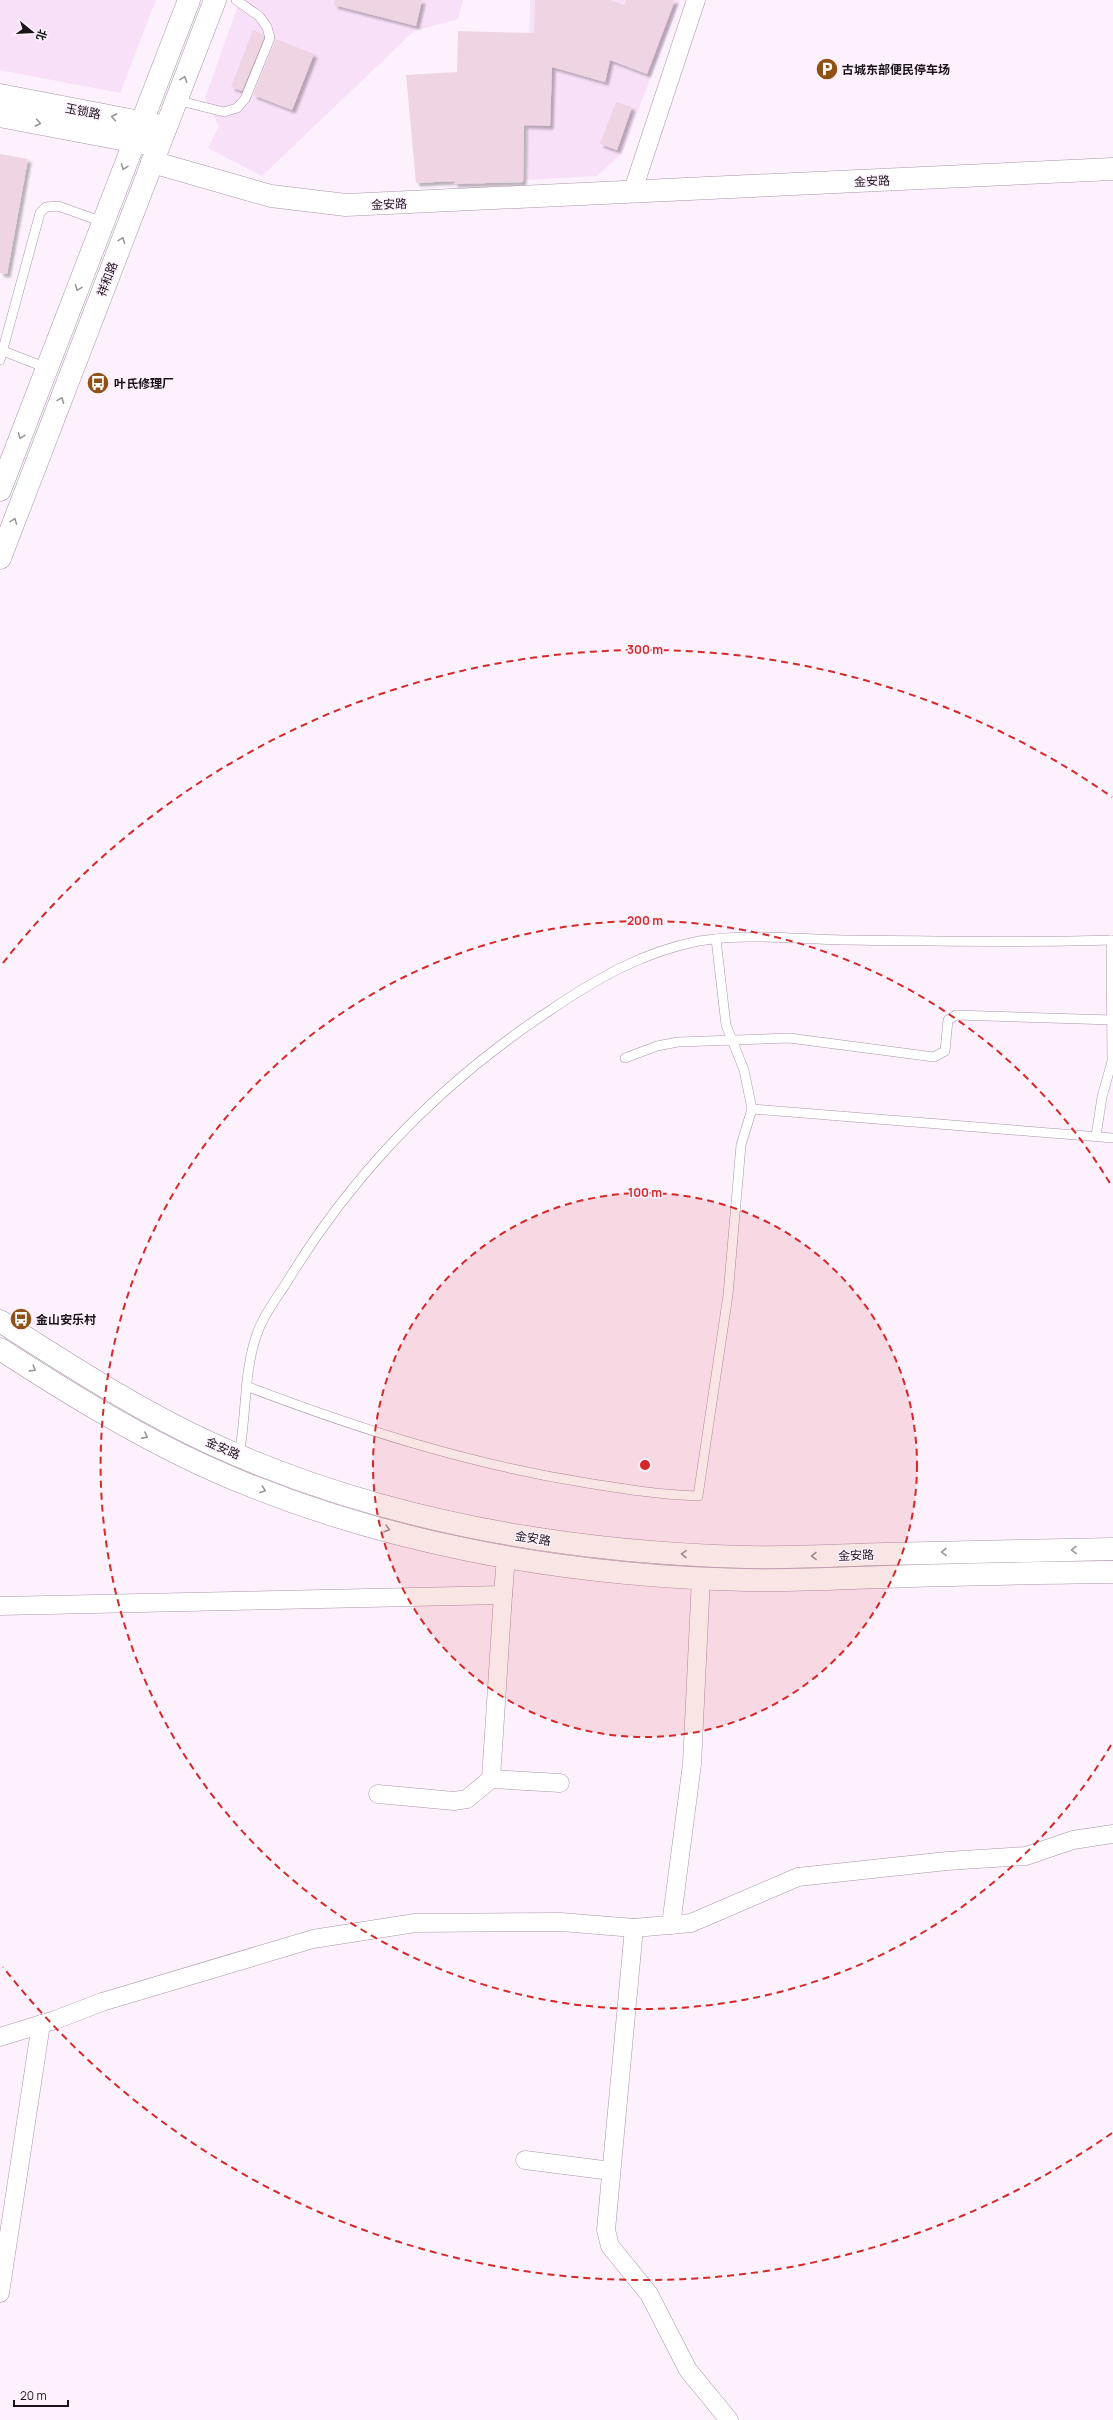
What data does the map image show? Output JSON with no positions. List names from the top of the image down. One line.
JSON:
{"streets":{"main road":["玉锁路","金安路","祥和路"]},"crossings":[["玉锁路","金安路"],["玉锁路","祥和路"],["金安路","祥和路"]],"places":{"parking":["古城东部便民停车场"],"bus stop":["叶氏修理厂","金山安乐村"]},"scale_bar":"20 m","north":"right","rings":["300 m","200 m","100 m"]}
